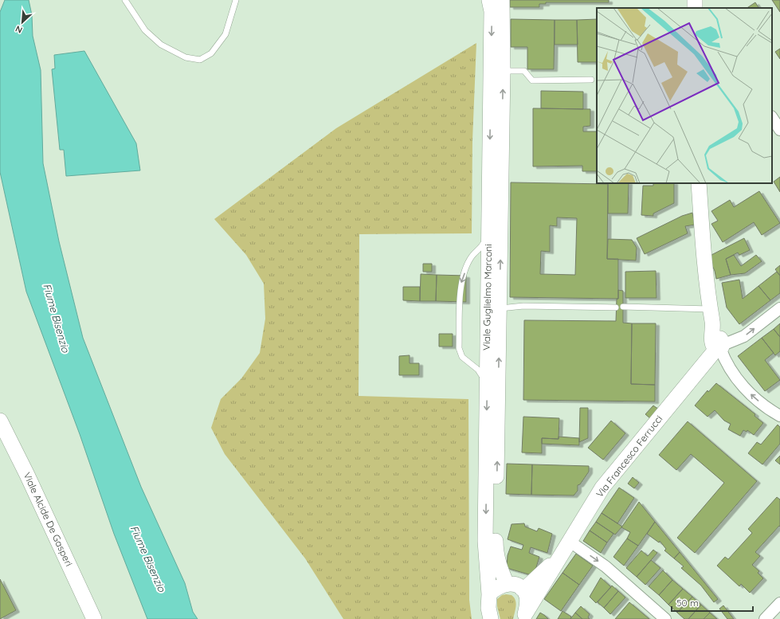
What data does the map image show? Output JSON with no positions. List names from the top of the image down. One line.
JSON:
{"streets":{"main road":["Viale Guglielmo Marconi","Via Francesco Ferrucci","Viale Alcide De Gasperi"]},"water":["Fiume Bisenzio"],"scale_bar":"50 m","north":"bottom left"}
